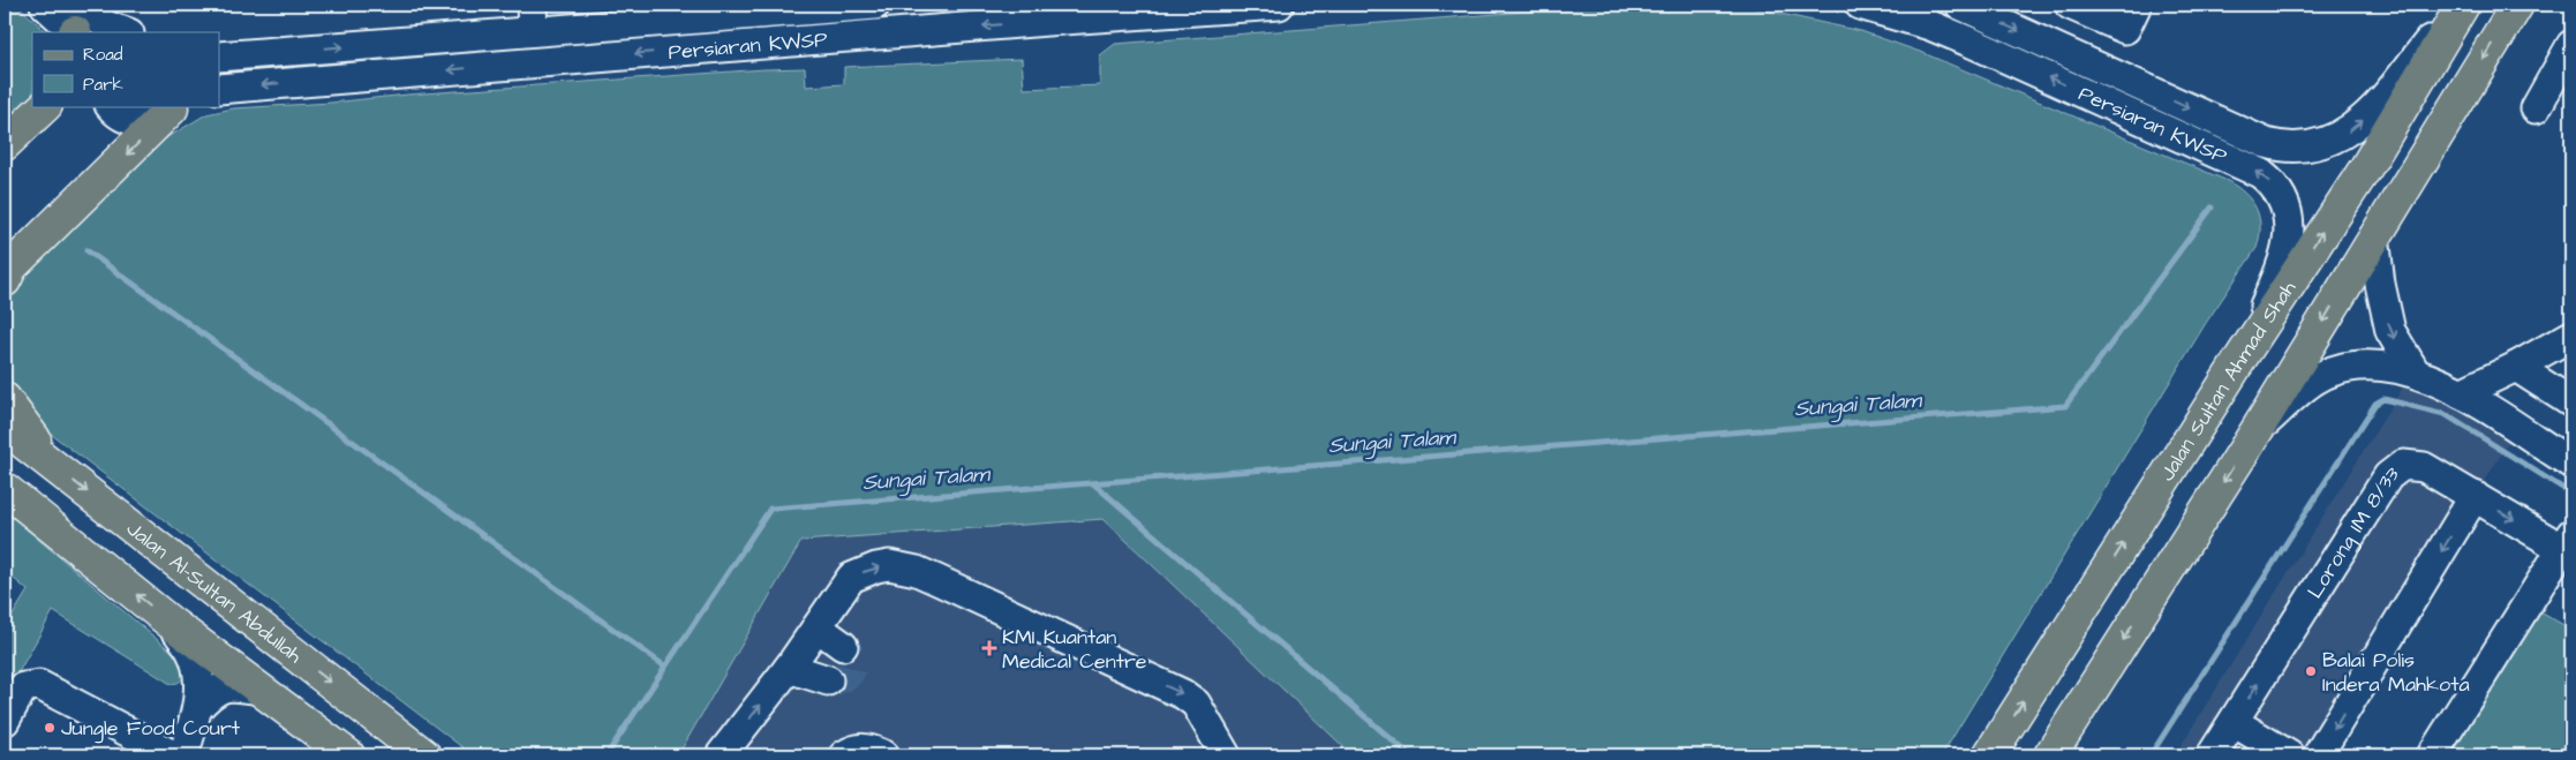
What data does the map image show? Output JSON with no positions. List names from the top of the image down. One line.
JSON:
{"streets":{"main road":["Jalan Sultan Ahmad Shah","Jalan Al-Sultan Abdullah"],"street":["Persiaran KWSP","Lorong IM 8/33"]},"crossings":[["Persiaran KWSP","Jalan Sultan Ahmad Shah"]],"water":["Sungai Talam"],"places":{"health":["KMI Kuantan Medical Centre"],"other":["Balai Polis Indera Mahkota","Jungle Food Court"]},"legend":["Road","Park"]}
